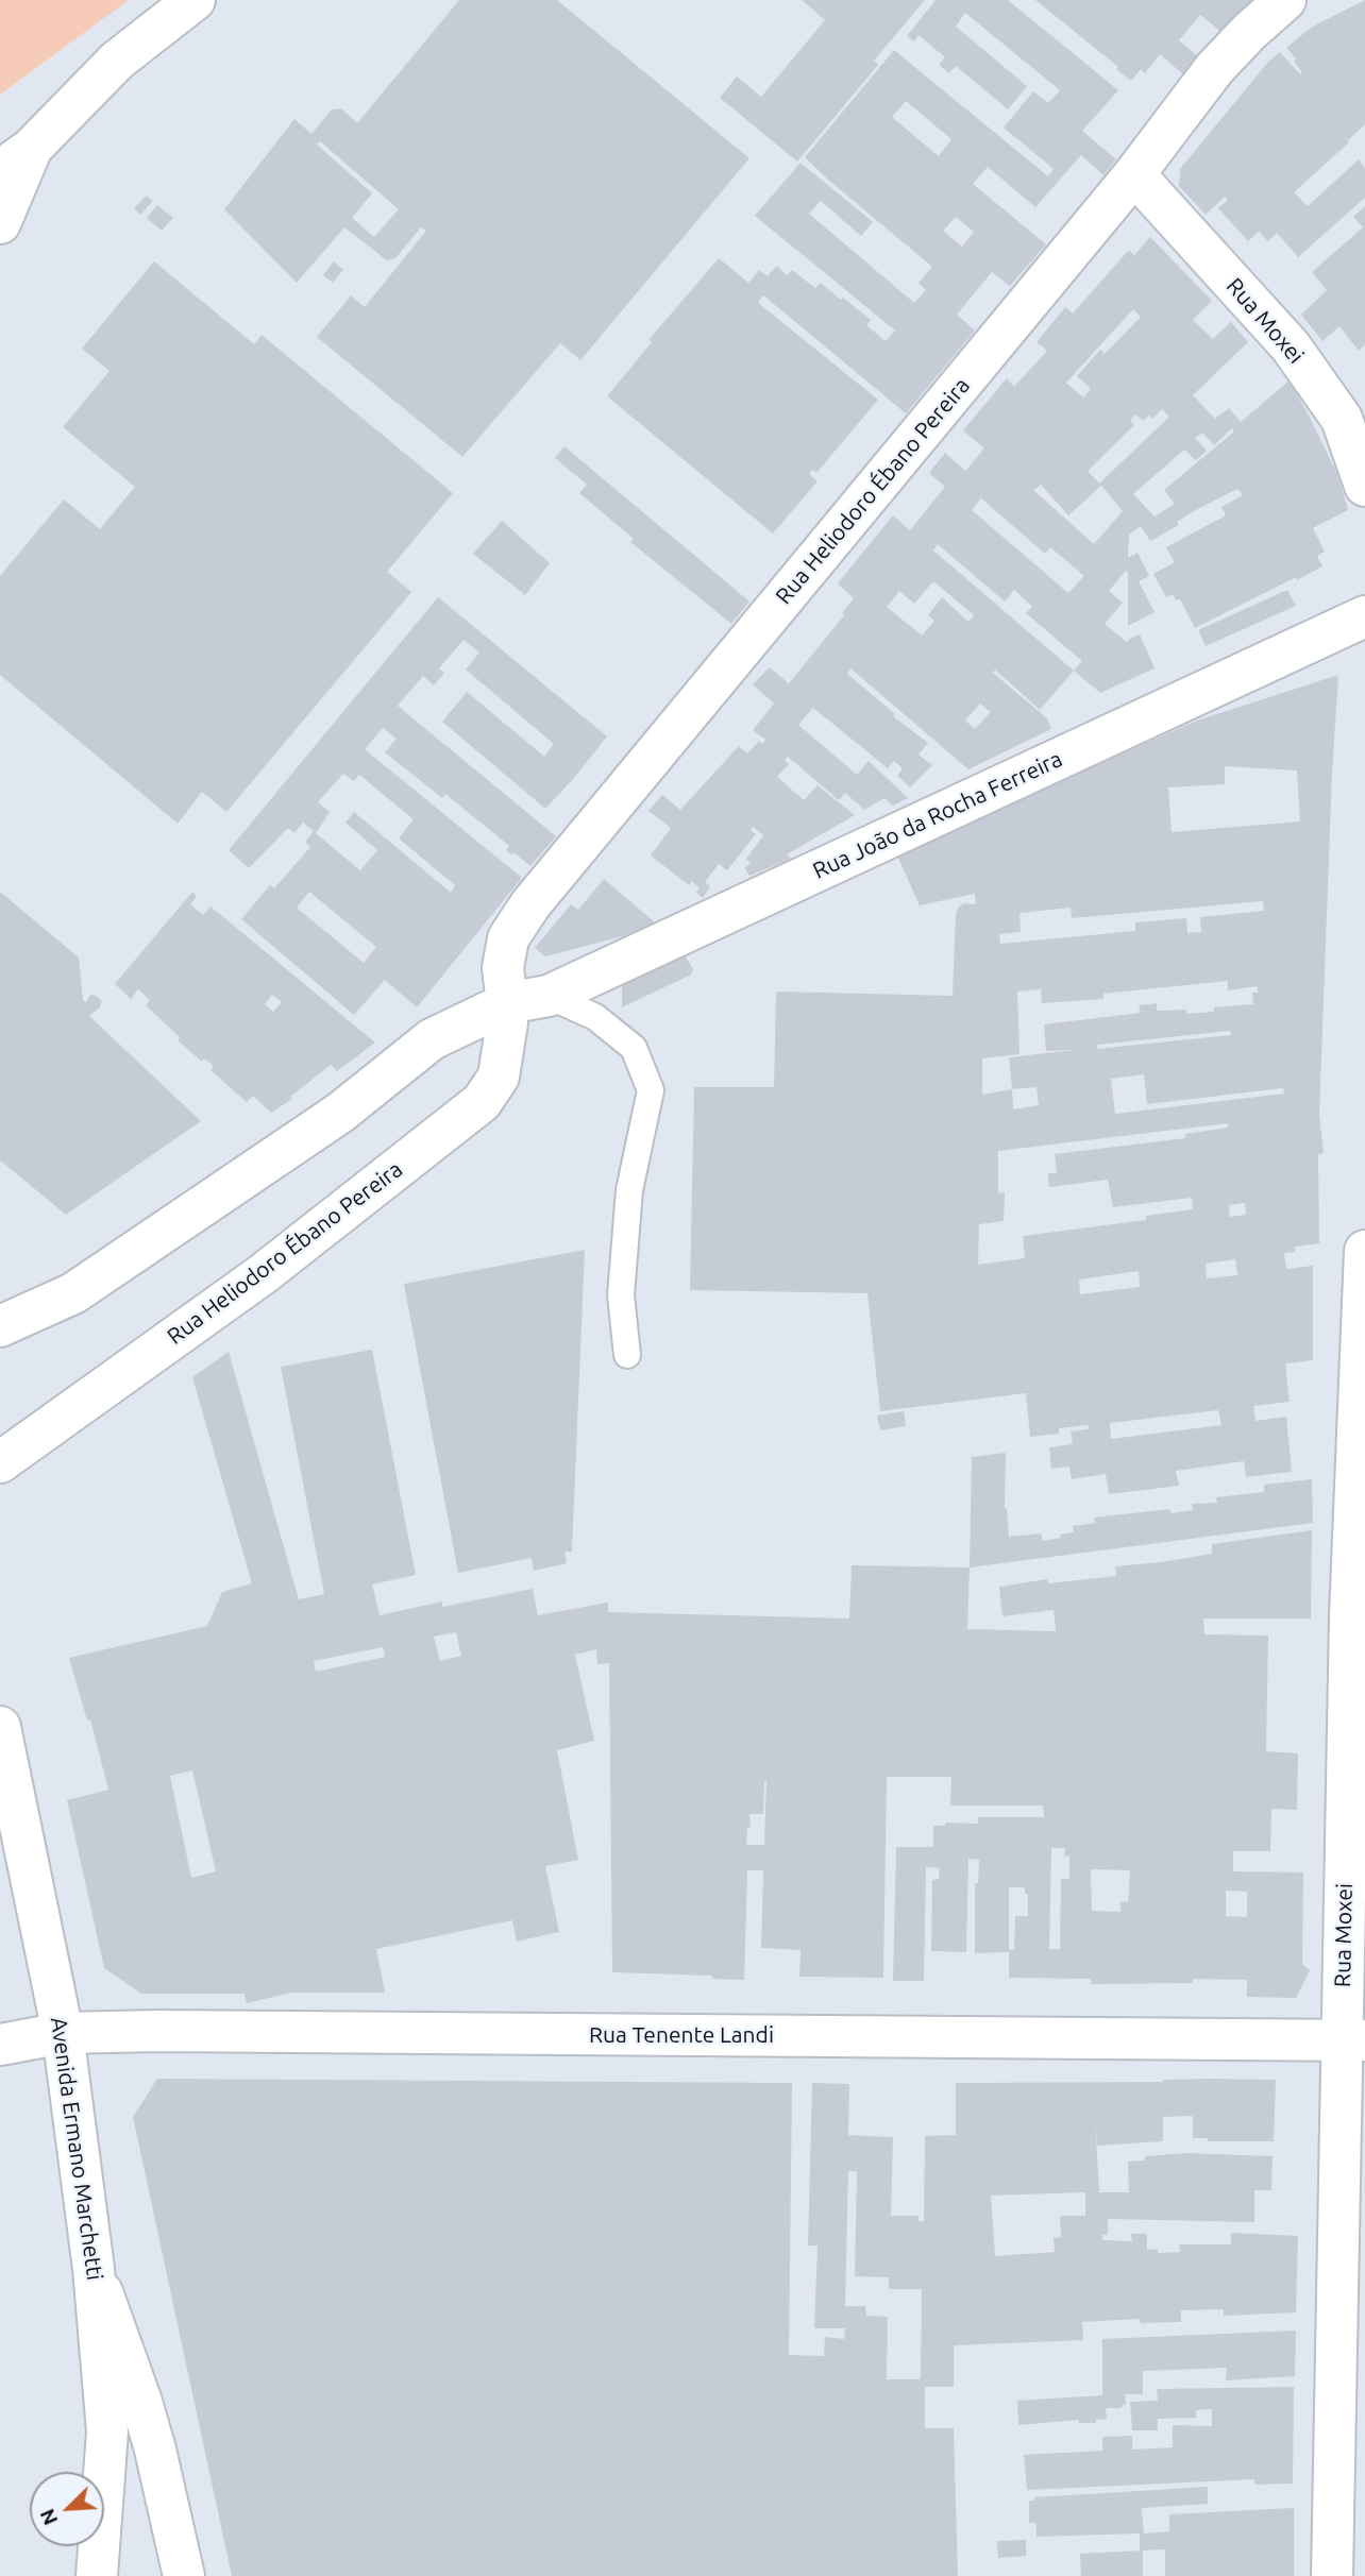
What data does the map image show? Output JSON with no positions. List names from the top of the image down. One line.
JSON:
{"streets":{"street":["Rua Moxei","Rua Heliodoro Ébano Pereira","Rua João da Rocha Ferreira","Rua Tenente Landi","Avenida Ermano Marchetti"]},"crossings":[["Rua Moxei","Rua Heliodoro Ébano Pereira"],["Rua Moxei","Rua Tenente Landi"],["Rua Heliodoro Ébano Pereira","Rua João da Rocha Ferreira"],["Rua Tenente Landi","Avenida Ermano Marchetti"]],"north":"bottom left"}
